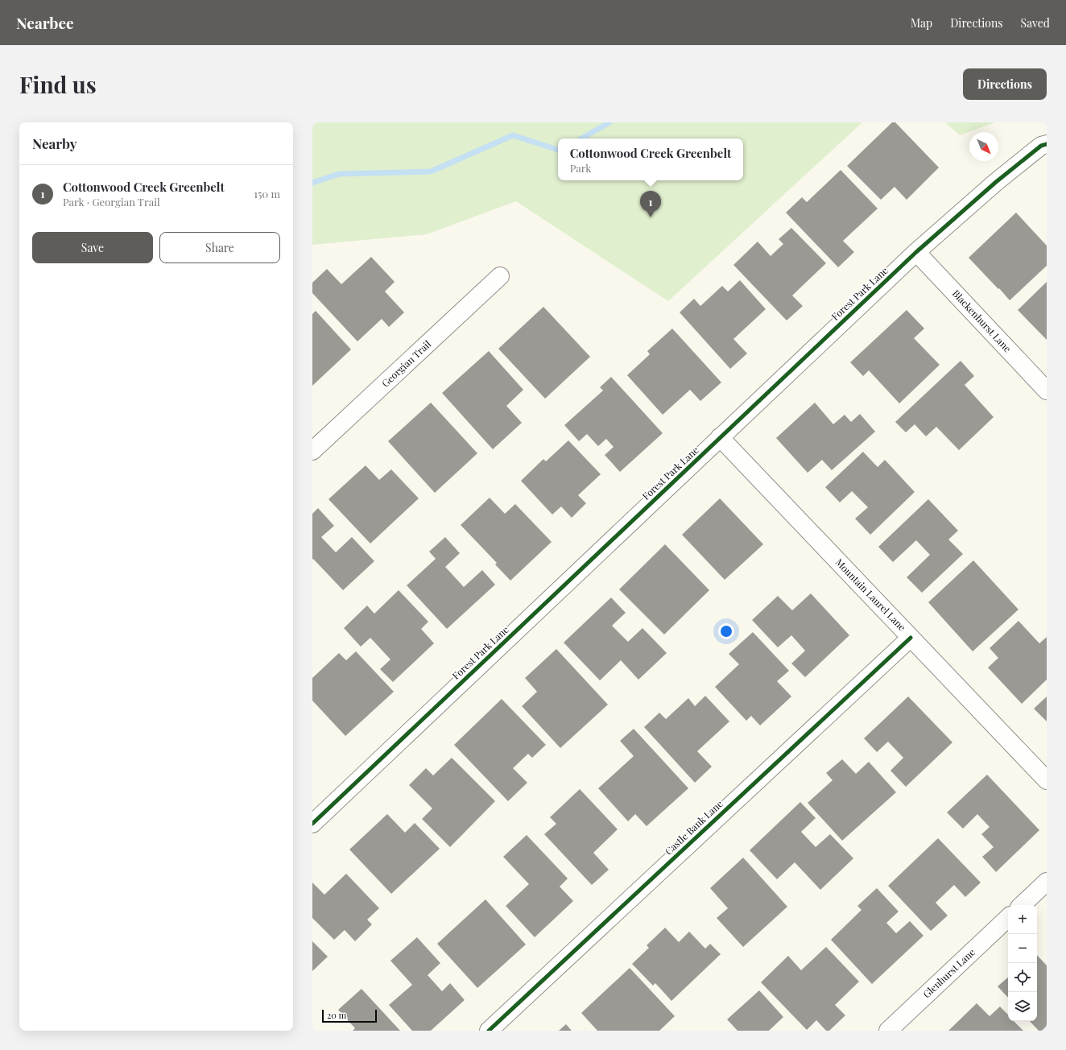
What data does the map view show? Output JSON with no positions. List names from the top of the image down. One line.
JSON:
{"streets":{"street":["Forest Park Lane","Blackenhurst Lane","Georgian Trail","Mountain Laurel Lane","Castle Bank Lane","Glenhurst Lane"]},"crossings":[["Forest Park Lane","Blackenhurst Lane"],["Forest Park Lane","Mountain Laurel Lane"],["Mountain Laurel Lane","Castle Bank Lane"]],"scale_bar":"20 m","north":"bottom right","page":{"header":"Nearbee","nav":["Map","Directions","Saved"],"buttons":["Directions",["Save","Share"]],"title":"Find us","heading":"Nearby","popup":["Cottonwood Creek Greenbelt","Park"],"list":[{"mark":"1","name":"Cottonwood Creek Greenbelt","note":"Park · Georgian Trail","value":"150 m"}],"pins":"1","map_buttons":["+","−"],"scale":"20 m"}}
